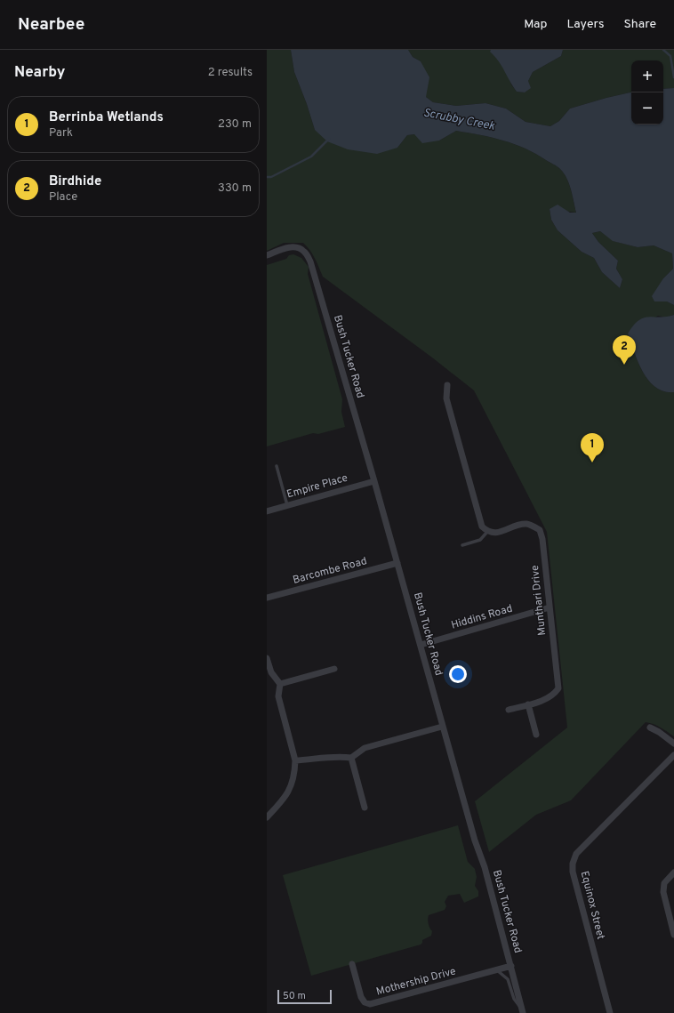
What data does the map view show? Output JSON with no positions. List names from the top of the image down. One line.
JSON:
{"streets":{"street":["Bush Tucker Road","Empire Place","Barcombe Road","Munthari Drive","Hiddins Road","Equinox Street","Mothership Drive"]},"crossings":[["Bush Tucker Road","Empire Place"],["Bush Tucker Road","Barcombe Road"],["Bush Tucker Road","Hiddins Road"],["Bush Tucker Road","Mothership Drive"],["Munthari Drive","Hiddins Road"]],"water":["Scrubby Creek"],"scale_bar":"50 m","page":{"header":"Nearbee","nav":["Map","Layers","Share"],"heading":["Nearby","2 results"],"map_buttons":["+","−"],"list":[{"mark":"1","name":"Berrinba Wetlands","note":"Park","value":"230 m"},{"mark":"2","name":"Birdhide","note":"Place","value":"330 m"}],"pins":["2","1"],"scale":"50 m"}}
